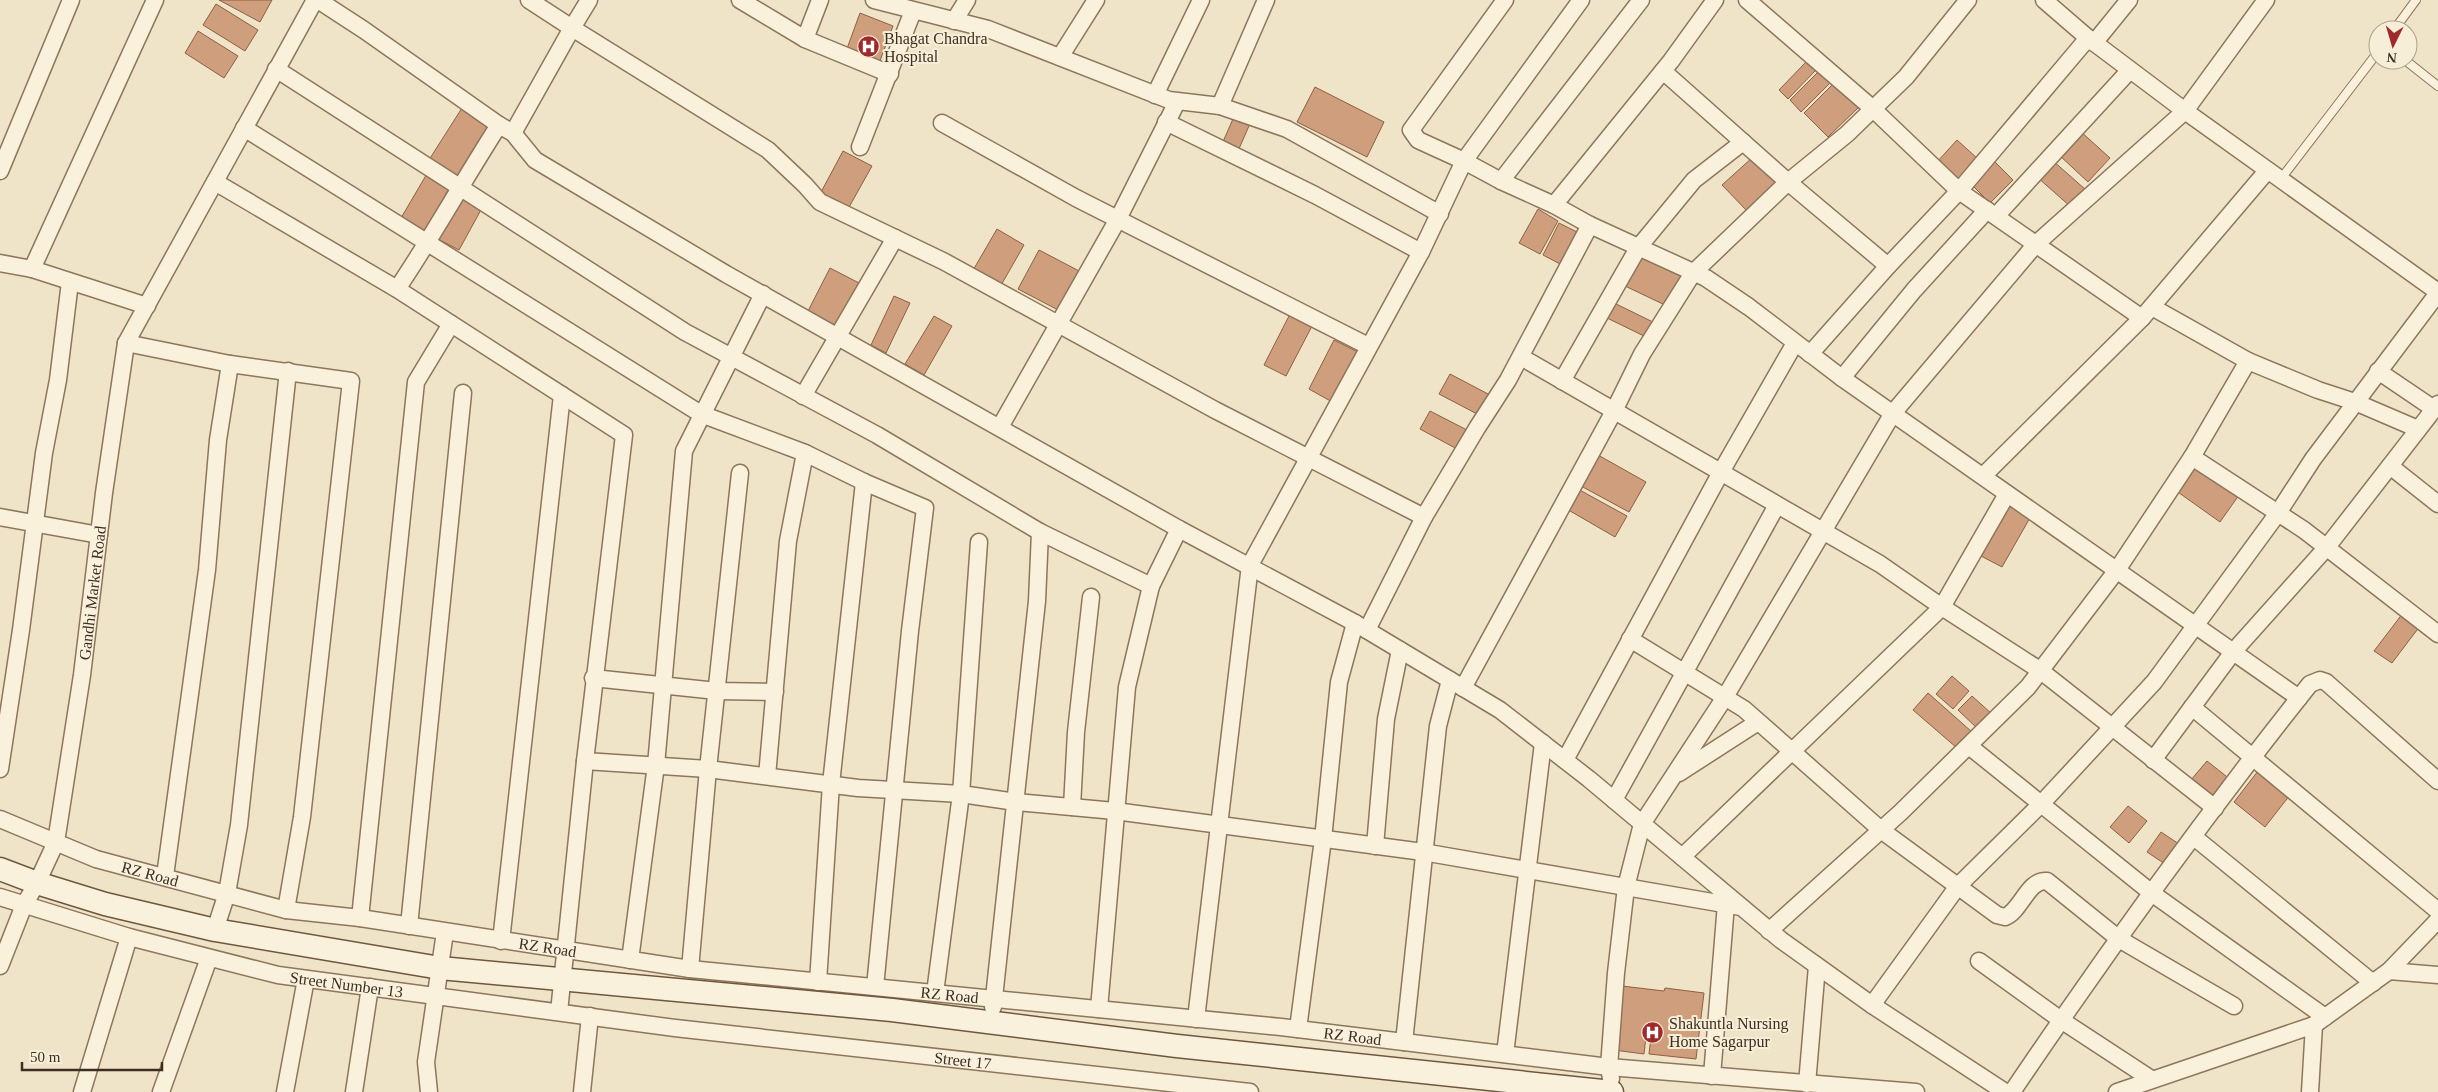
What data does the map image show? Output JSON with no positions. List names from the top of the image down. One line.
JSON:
{"streets":{"street":["Gandhi Market Road","RZ Road","Street Number 13","Street 17"]},"crossings":[["Gandhi Market Road","RZ Road"],["Gandhi Market Road","Street Number 13"],["Street Number 13","Street 17"]],"places":{"hospital":["Bhagat Chandra Hospital","Shakuntla Nursing Home Sagarpur"]},"scale_bar":"50 m","north":"bottom"}
